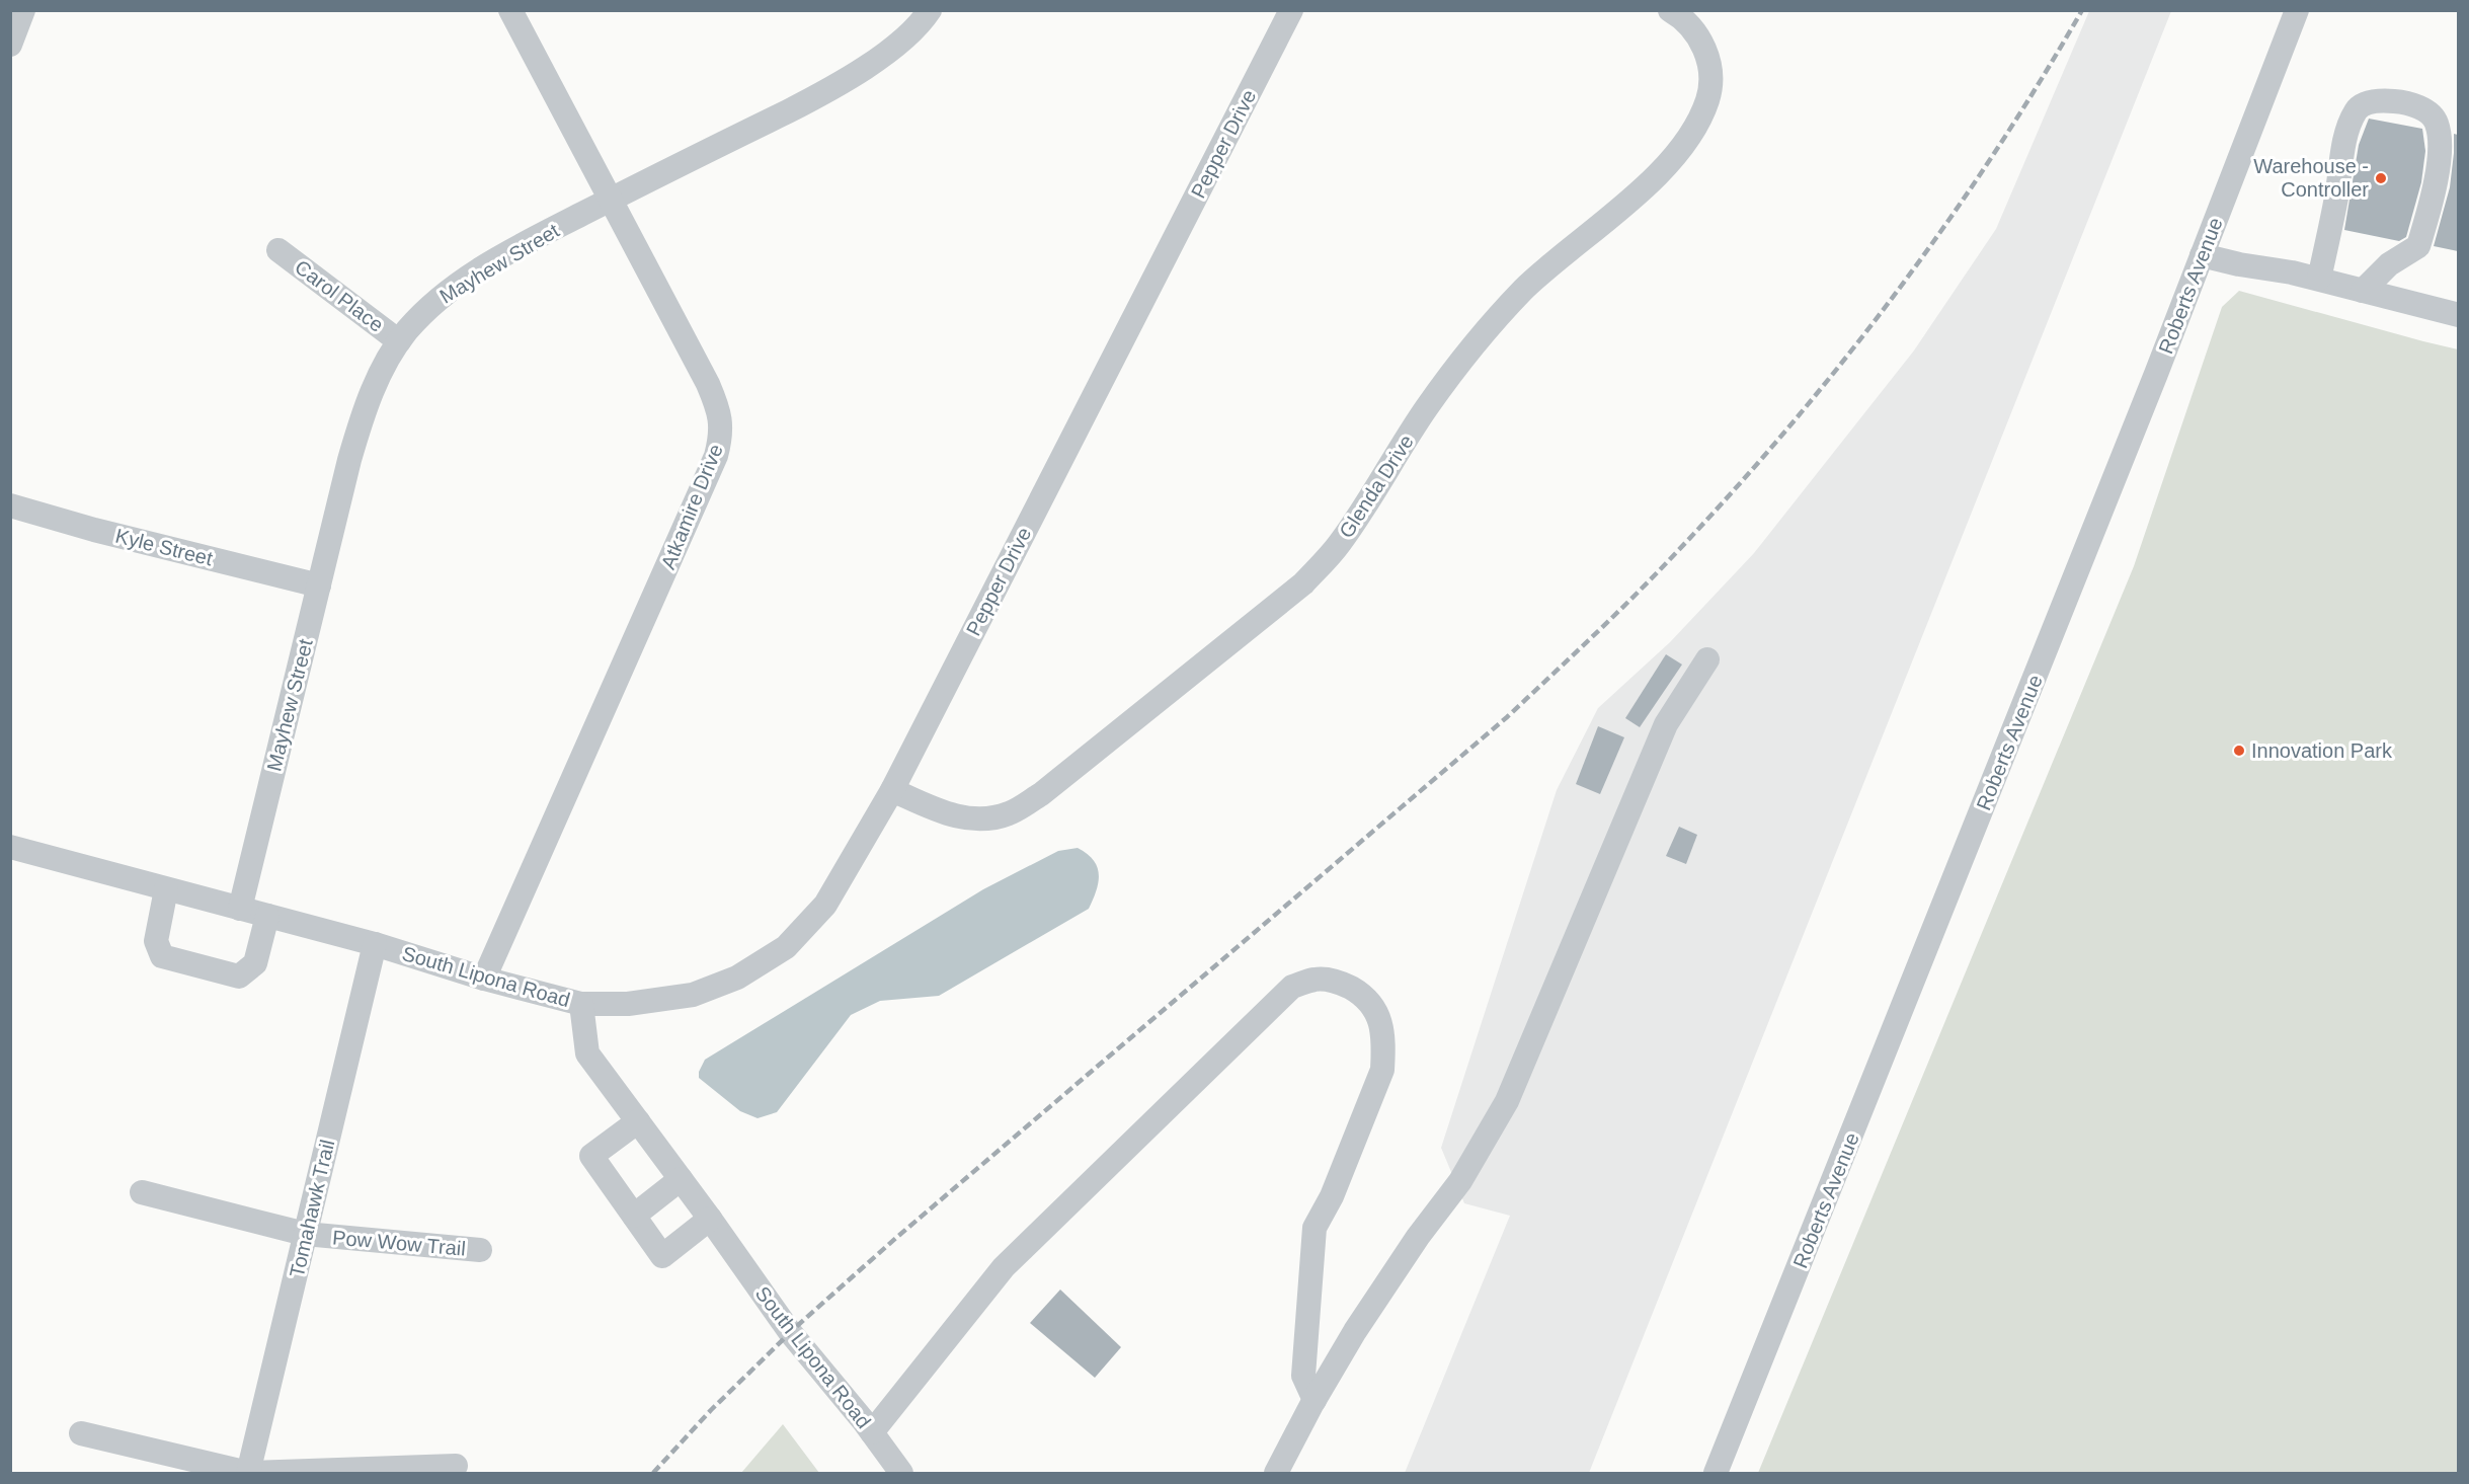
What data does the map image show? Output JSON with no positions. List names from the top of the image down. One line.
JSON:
{"streets":{"street":["Pepper Drive","Mayhew Street","Roberts Avenue","Carol Place","Glenda Drive","Atkamire Drive","Kyle Street","South Lipona Road","Tomahawk Trail","Pow Wow Trail"]},"crossings":[["Pepper Drive","Glenda Drive"],["Pepper Drive","South Lipona Road"],["Mayhew Street","Carol Place"],["Mayhew Street","Atkamire Drive"],["Mayhew Street","Kyle Street"],["Mayhew Street","South Lipona Road"],["Atkamire Drive","South Lipona Road"],["South Lipona Road","Tomahawk Trail"],["Tomahawk Trail","Pow Wow Trail"]],"places":["Warehouse - Controller","Innovation Park"]}
